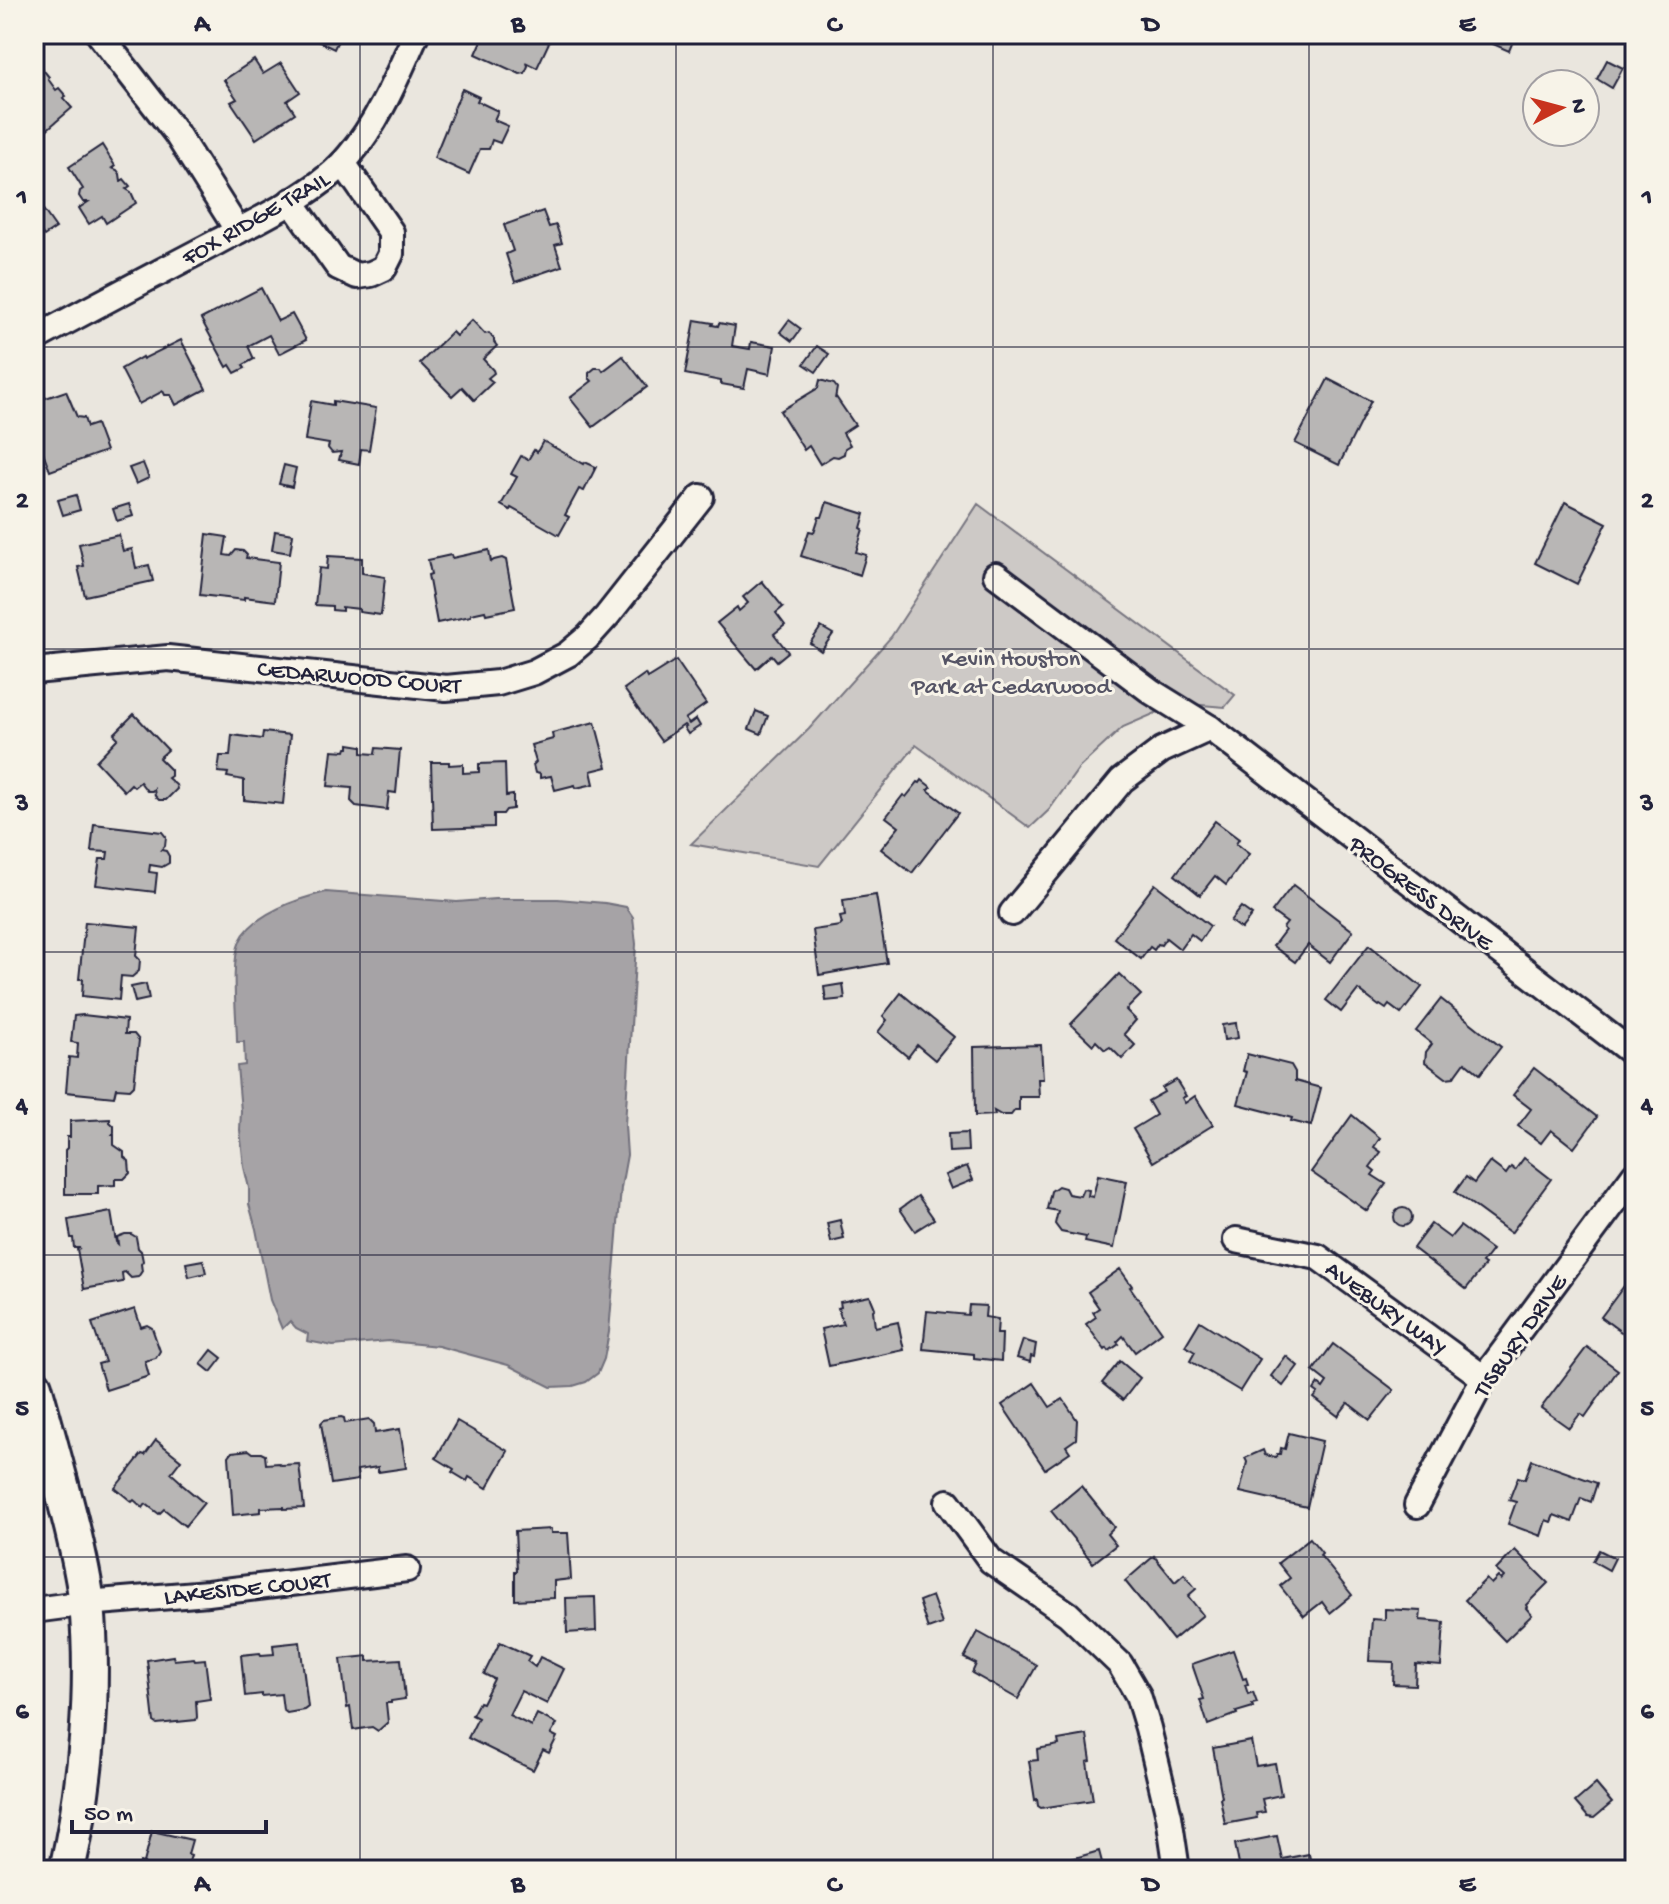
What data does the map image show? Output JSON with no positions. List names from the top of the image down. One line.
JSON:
{"streets":{"street":["FOX RIDGE TRAIL","CEDARWOOD COURT","PROGRESS DRIVE","AVEBURY WAY","TISBURY DRIVE","LAKESIDE COURT"]},"crossings":[["AVEBURY WAY","TISBURY DRIVE"]],"parks":["Kevin Houston Park at Cedarwood"],"scale_bar":"50 m","north":"right","grid":{"columns":["A","B","C","D","E"],"rows":["1","2","3","4","5","6"]}}
